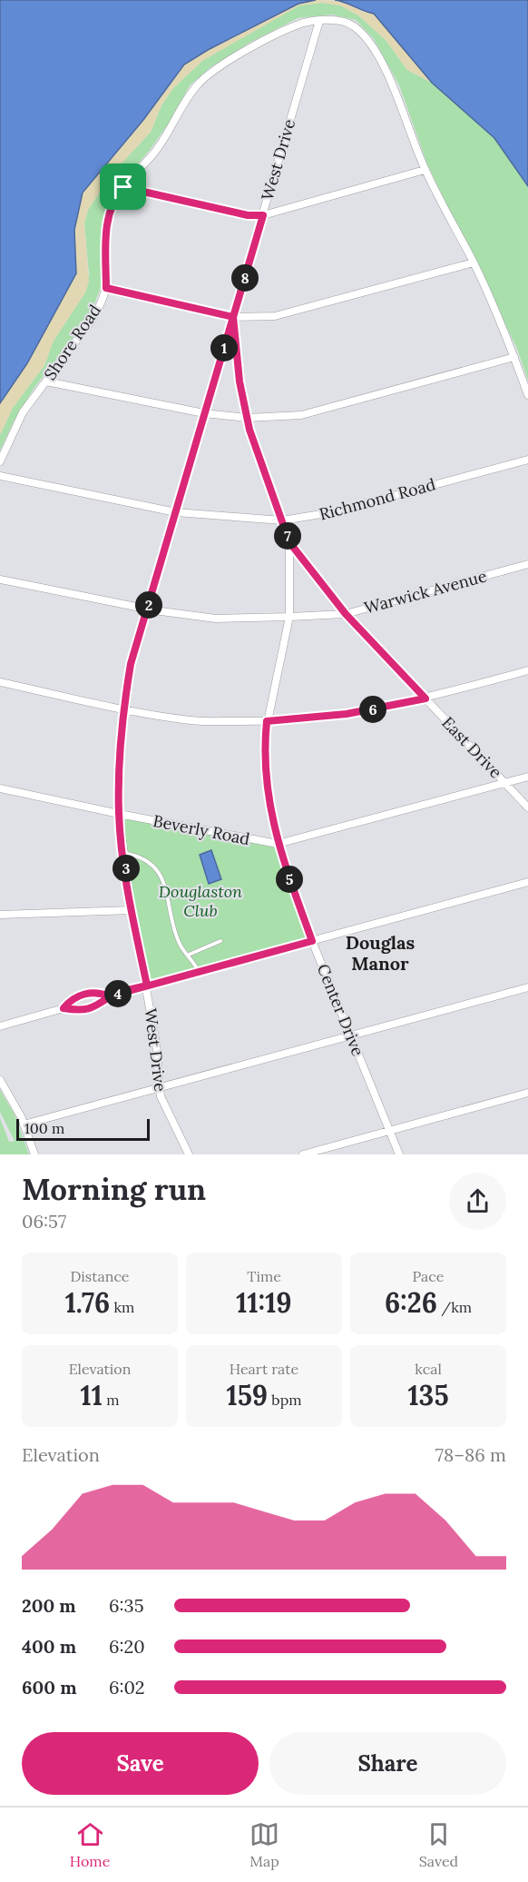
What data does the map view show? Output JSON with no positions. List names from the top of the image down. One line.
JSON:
{"streets":{"street":["West Drive","Shore Road","Richmond Road","Warwick Avenue","East Drive","Beverly Road","Center Drive"]},"crossings":[["West Drive","Shore Road"],["West Drive","Richmond Road"],["West Drive","Warwick Avenue"],["West Drive","East Drive"],["West Drive","Beverly Road"],["Richmond Road","East Drive"],["Warwick Avenue","East Drive"],["Warwick Avenue","Center Drive"],["East Drive","Beverly Road"],["East Drive","Center Drive"],["Beverly Road","Center Drive"]],"districts":["Douglas Manor"],"parks":["Douglaston Club"],"scale_bar":"100 m","page":{"pins":["8","1","7","2","6","3","5","4"],"scale":"100 m","heading":["Morning run","06:57"],"stats":[["Distance","1.76 km"],["Time","11:19"],["Pace","6:26 /km"],["Elevation","11 m"],["Heart rate","159 bpm"],["kcal","135"]],"chart":["Elevation","78–86 m"],"list":[{"name":"200 m","note":"6:35"},{"name":"400 m","note":"6:20"},{"name":"600 m","note":"6:02"}],"buttons":["Save","Share"],"tabs":["Home","Map","Saved"]}}
